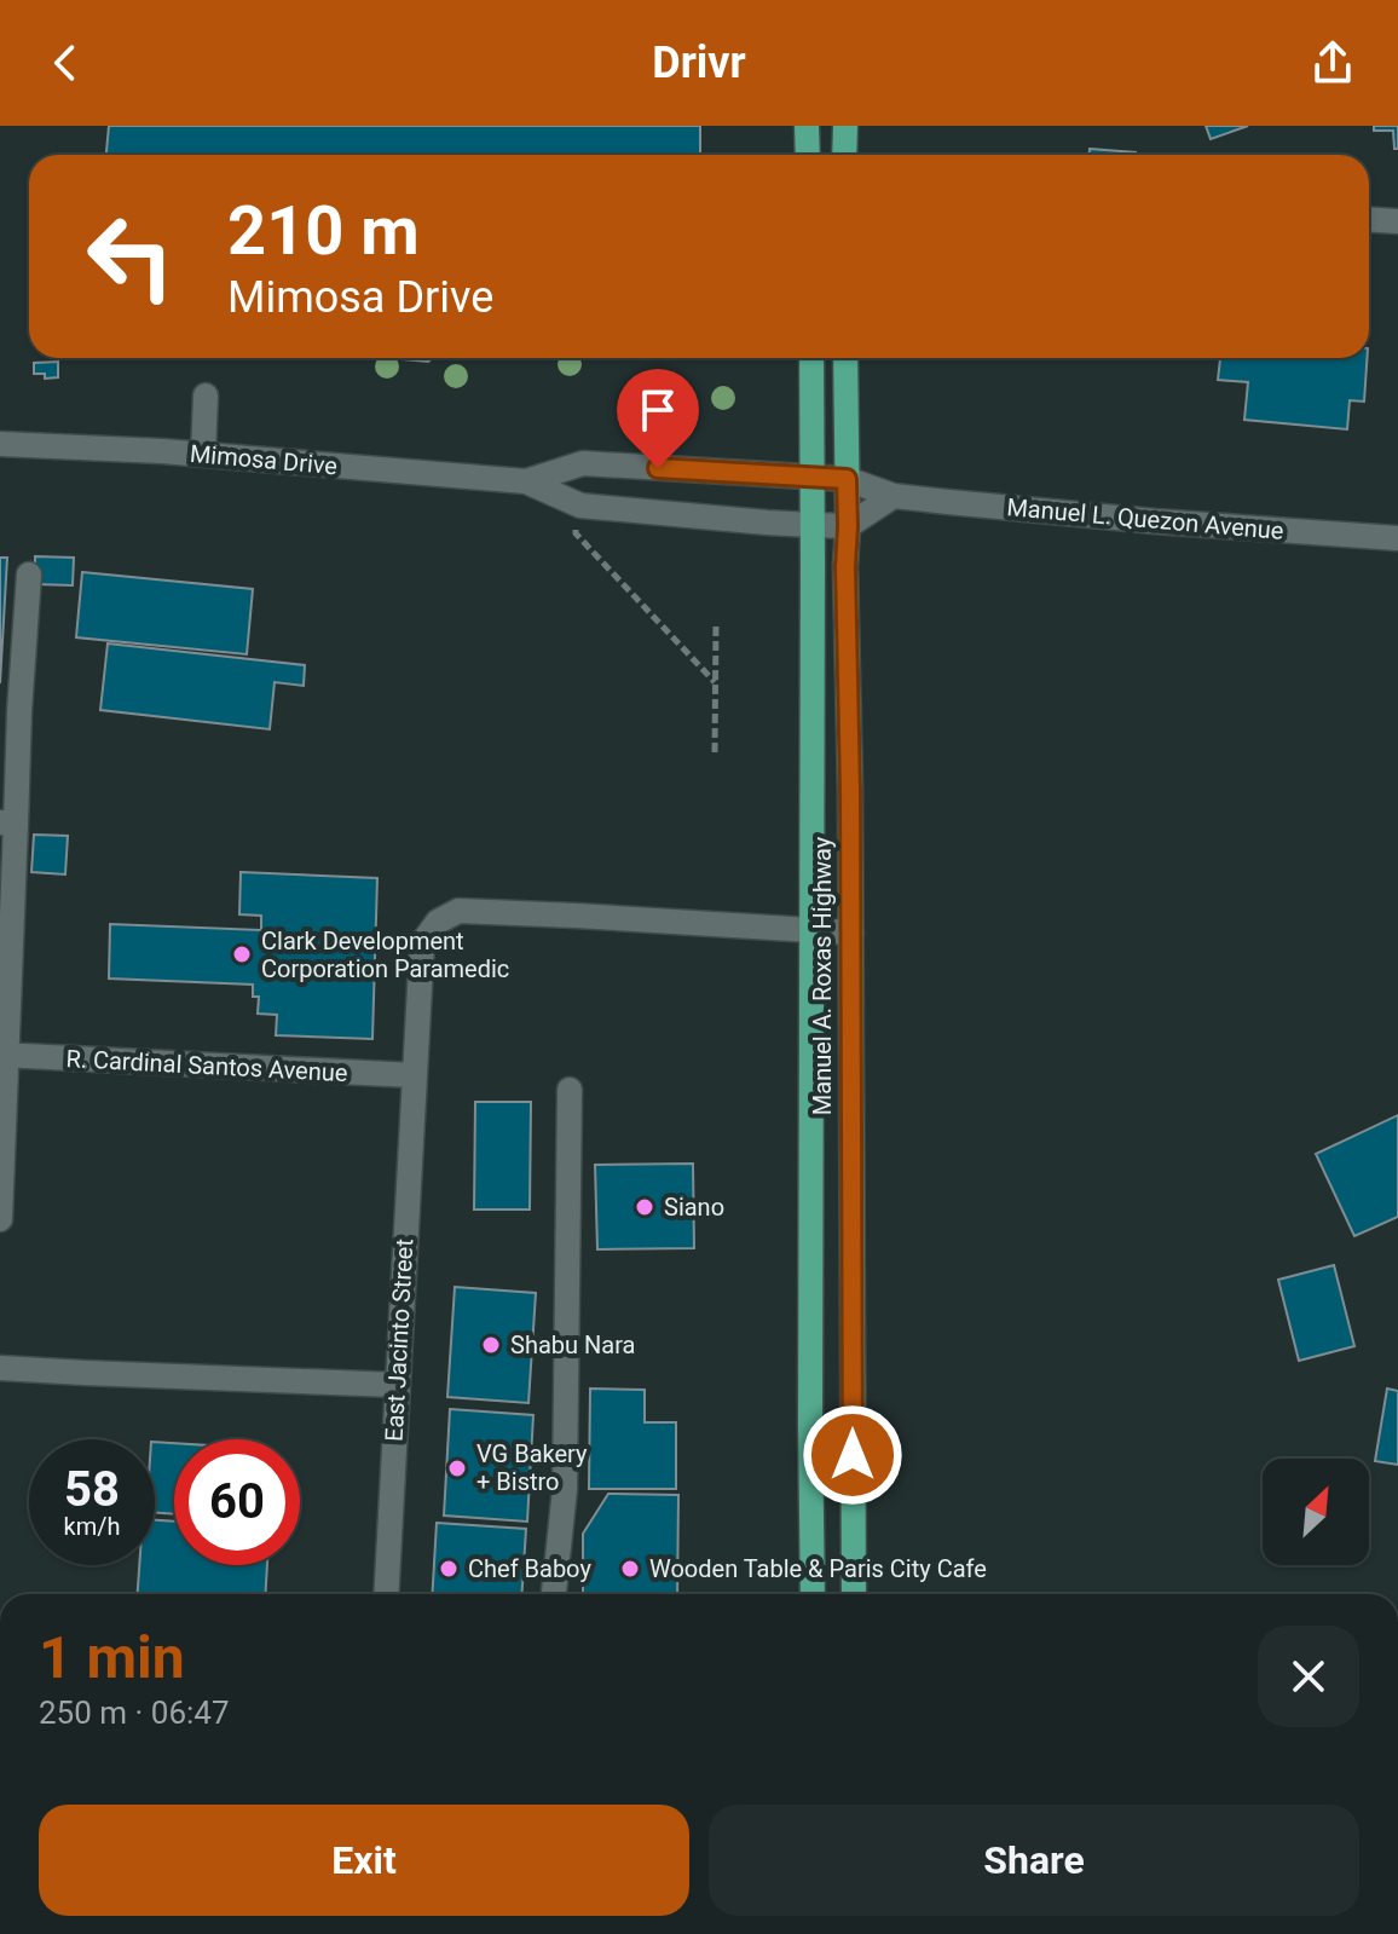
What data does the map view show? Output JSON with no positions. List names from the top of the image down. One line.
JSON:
{"streets":{"main road":["Manuel A. Roxas Highway"],"street":["Mimosa Drive","Manuel L. Quezon Avenue","R. Cardinal Santos Avenue","East Jacinto Street"]},"crossings":[["Mimosa Drive","Manuel L. Quezon Avenue"],["Mimosa Drive","Manuel A. Roxas Highway"],["Manuel L. Quezon Avenue","Manuel A. Roxas Highway"],["Manuel A. Roxas Highway","East Jacinto Street"],["R. Cardinal Santos Avenue","East Jacinto Street"]],"places":["Clark Development Corporation Paramedic","Siano","Shabu Nara","VG Bakery + Bistro","Chef Baboy","Wooden Table & Paris City Cafe"],"north":"top right","page":{"header":"Drivr","turn":["210 m","Mimosa Drive"],"speed":"58 km/h","limit":"60","heading":["1 min","250 m · 06:47"],"buttons":["Exit","Share"]}}
